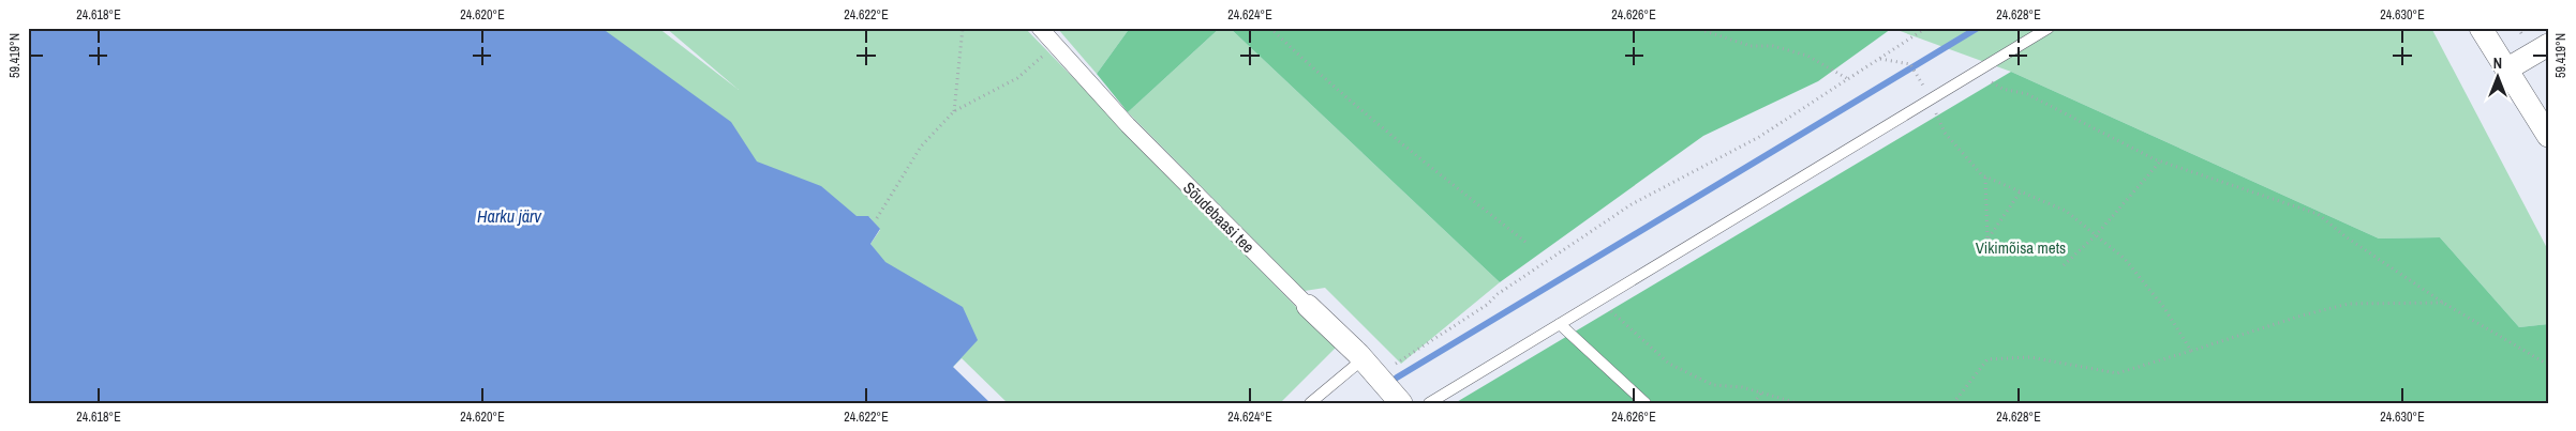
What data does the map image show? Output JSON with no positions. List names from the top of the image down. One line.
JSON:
{"streets":{"street":["Sõudebaasi tee"]},"water":["Harku järv"],"parks":["Vikimõisa mets"],"north":"top","coordinates":["24.618°E","24.620°E","24.622°E","24.624°E","24.626°E","24.628°E","24.630°E","59.419°N"]}
